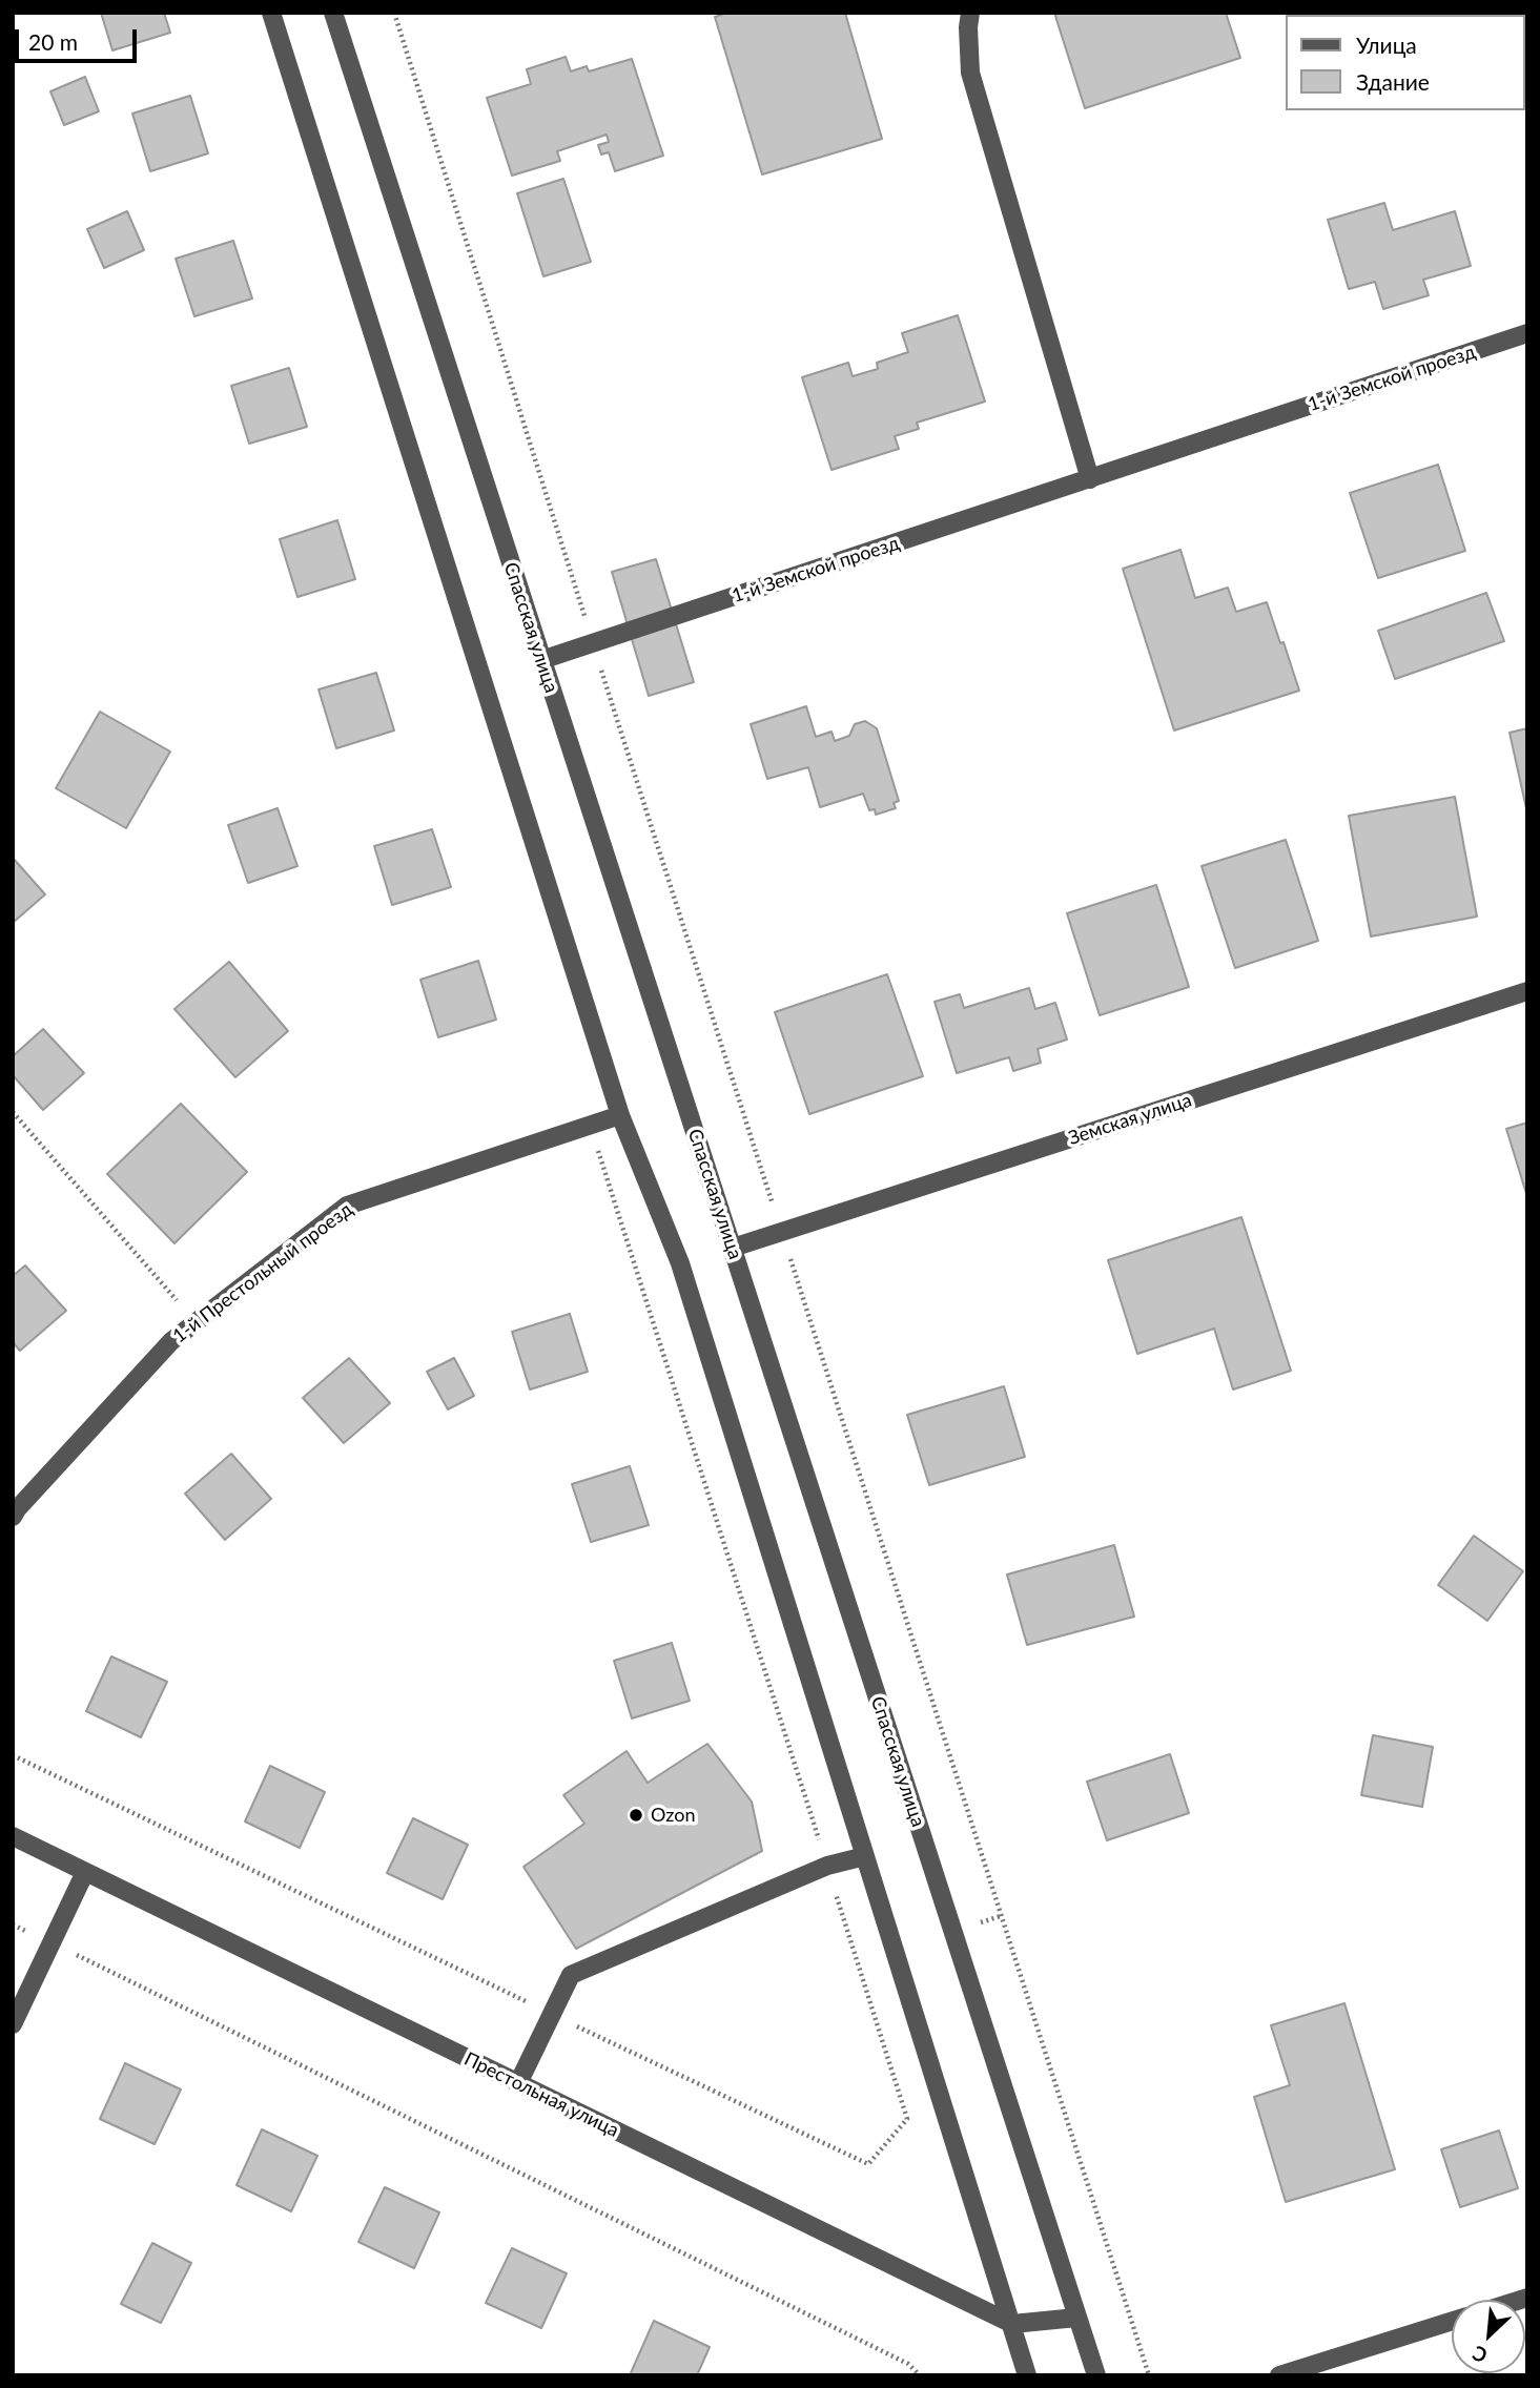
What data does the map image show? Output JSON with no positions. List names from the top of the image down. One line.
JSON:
{"streets":{"street":["1-й Земской проезд","Спасская улица","Земская улица","1-й Престольный проезд","Престольная улица"]},"crossings":[["1-й Земской проезд","Спасская улица"],["Спасская улица","Земская улица"]],"places":["Ozon"],"legend":["Улица","Здание"],"scale_bar":"20 m","north":"bottom left"}
